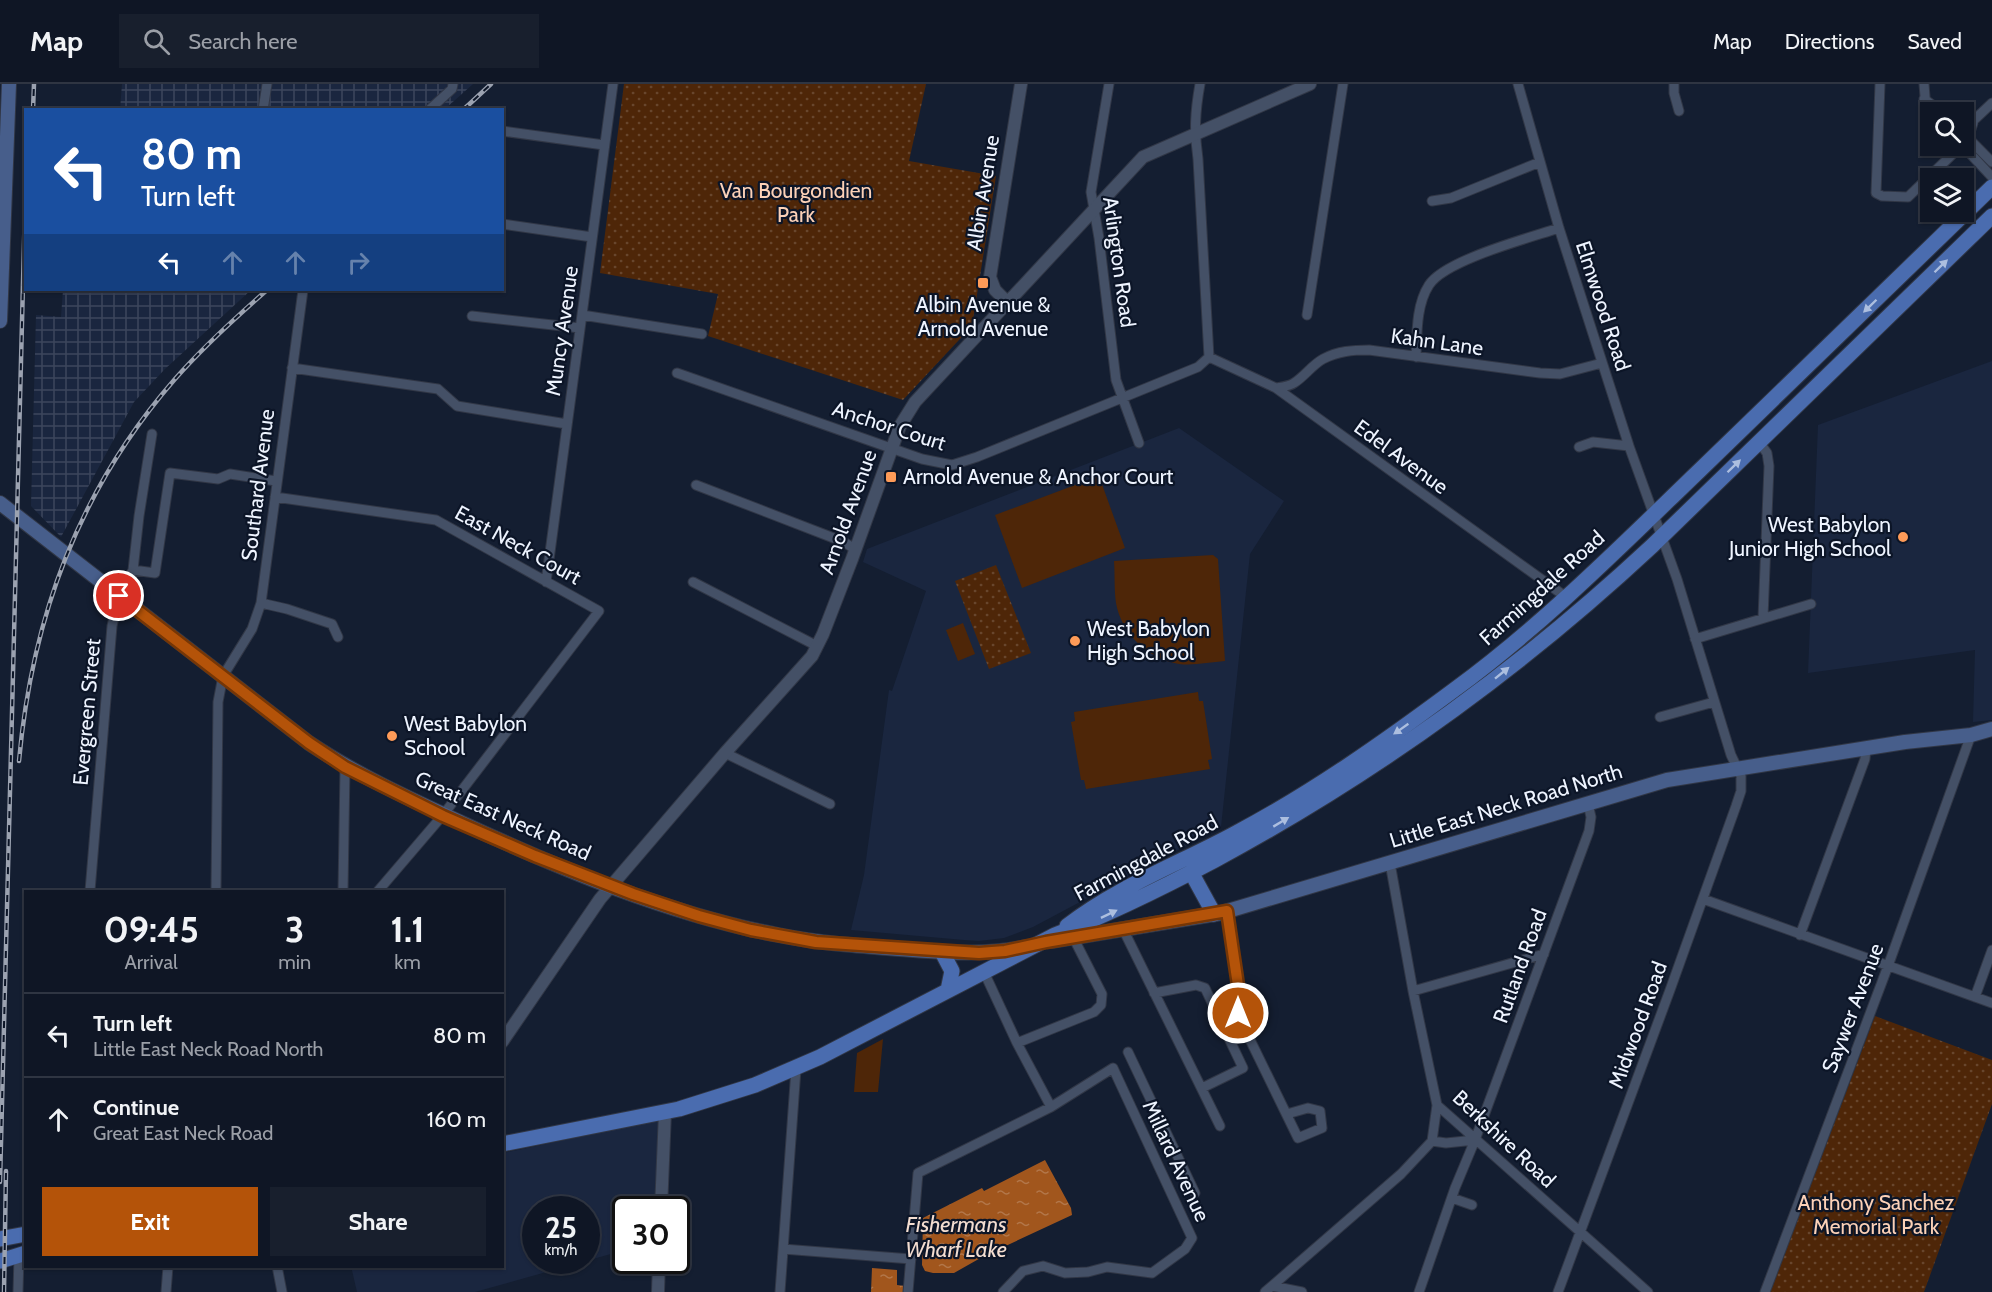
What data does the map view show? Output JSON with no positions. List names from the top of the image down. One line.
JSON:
{"streets":{"main road":["Farmingdale Road","Little East Neck Road North","Great East Neck Road"],"street":["Albin Avenue","Arlington Road","Elmwood Road","Muncy Avenue","Kahn Lane","Anchor Court","Edel Avenue","Southard Avenue","Arnold Avenue","East Neck Court","Evergreen Street","Rutland Road","Saywer Avenue","Midwood Road","Berkshire Road","Millard Avenue"]},"crossings":[["Albin Avenue","Arnold Avenue"],["Arlington Road","Anchor Court"],["Arlington Road","Arnold Avenue"],["Elmwood Road","Kahn Lane"],["Elmwood Road","Farmingdale Road"],["Elmwood Road","Midwood Road"],["Muncy Avenue","East Neck Court"],["Kahn Lane","Edel Avenue"],["Anchor Court","Edel Avenue"],["Anchor Court","Arnold Avenue"],["Edel Avenue","Farmingdale Road"],["Southard Avenue","East Neck Court"],["Southard Avenue","Great East Neck Road"],["Arnold Avenue","Great East Neck Road"],["East Neck Court","Great East Neck Road"],["Farmingdale Road","Little East Neck Road North"],["Farmingdale Road","Great East Neck Road"],["Evergreen Street","Great East Neck Road"],["Little East Neck Road North","Great East Neck Road"],["Little East Neck Road North","Rutland Road"],["Little East Neck Road North","Saywer Avenue"],["Little East Neck Road North","Midwood Road"],["Little East Neck Road North","Berkshire Road"],["Rutland Road","Berkshire Road"],["Midwood Road","Berkshire Road"]],"water":["Fishermans Wharf Lake"],"parks":["Van Bourgondien Park","Anthony Sanchez Memorial Park"],"places":{"transit":["Albin Avenue & Arnold Avenue","Arnold Avenue & Anchor Court"],"other":["West Babylon Junior High School","West Babylon High School","West Babylon School"]},"page":{"header":"Map","search":"Search here","nav":["Map","Directions","Saved"],"turn":["80 m","Turn left"],"eta":["09:45","Arrival","3","min","1.1","km"],"list":[{"name":"Turn left","note":"Little East Neck Road North","value":"80 m"},{"name":"Continue","note":"Great East Neck Road","value":"160 m"}],"buttons":["Exit","Share"],"speed":"25 km/h","limit":"30"}}
